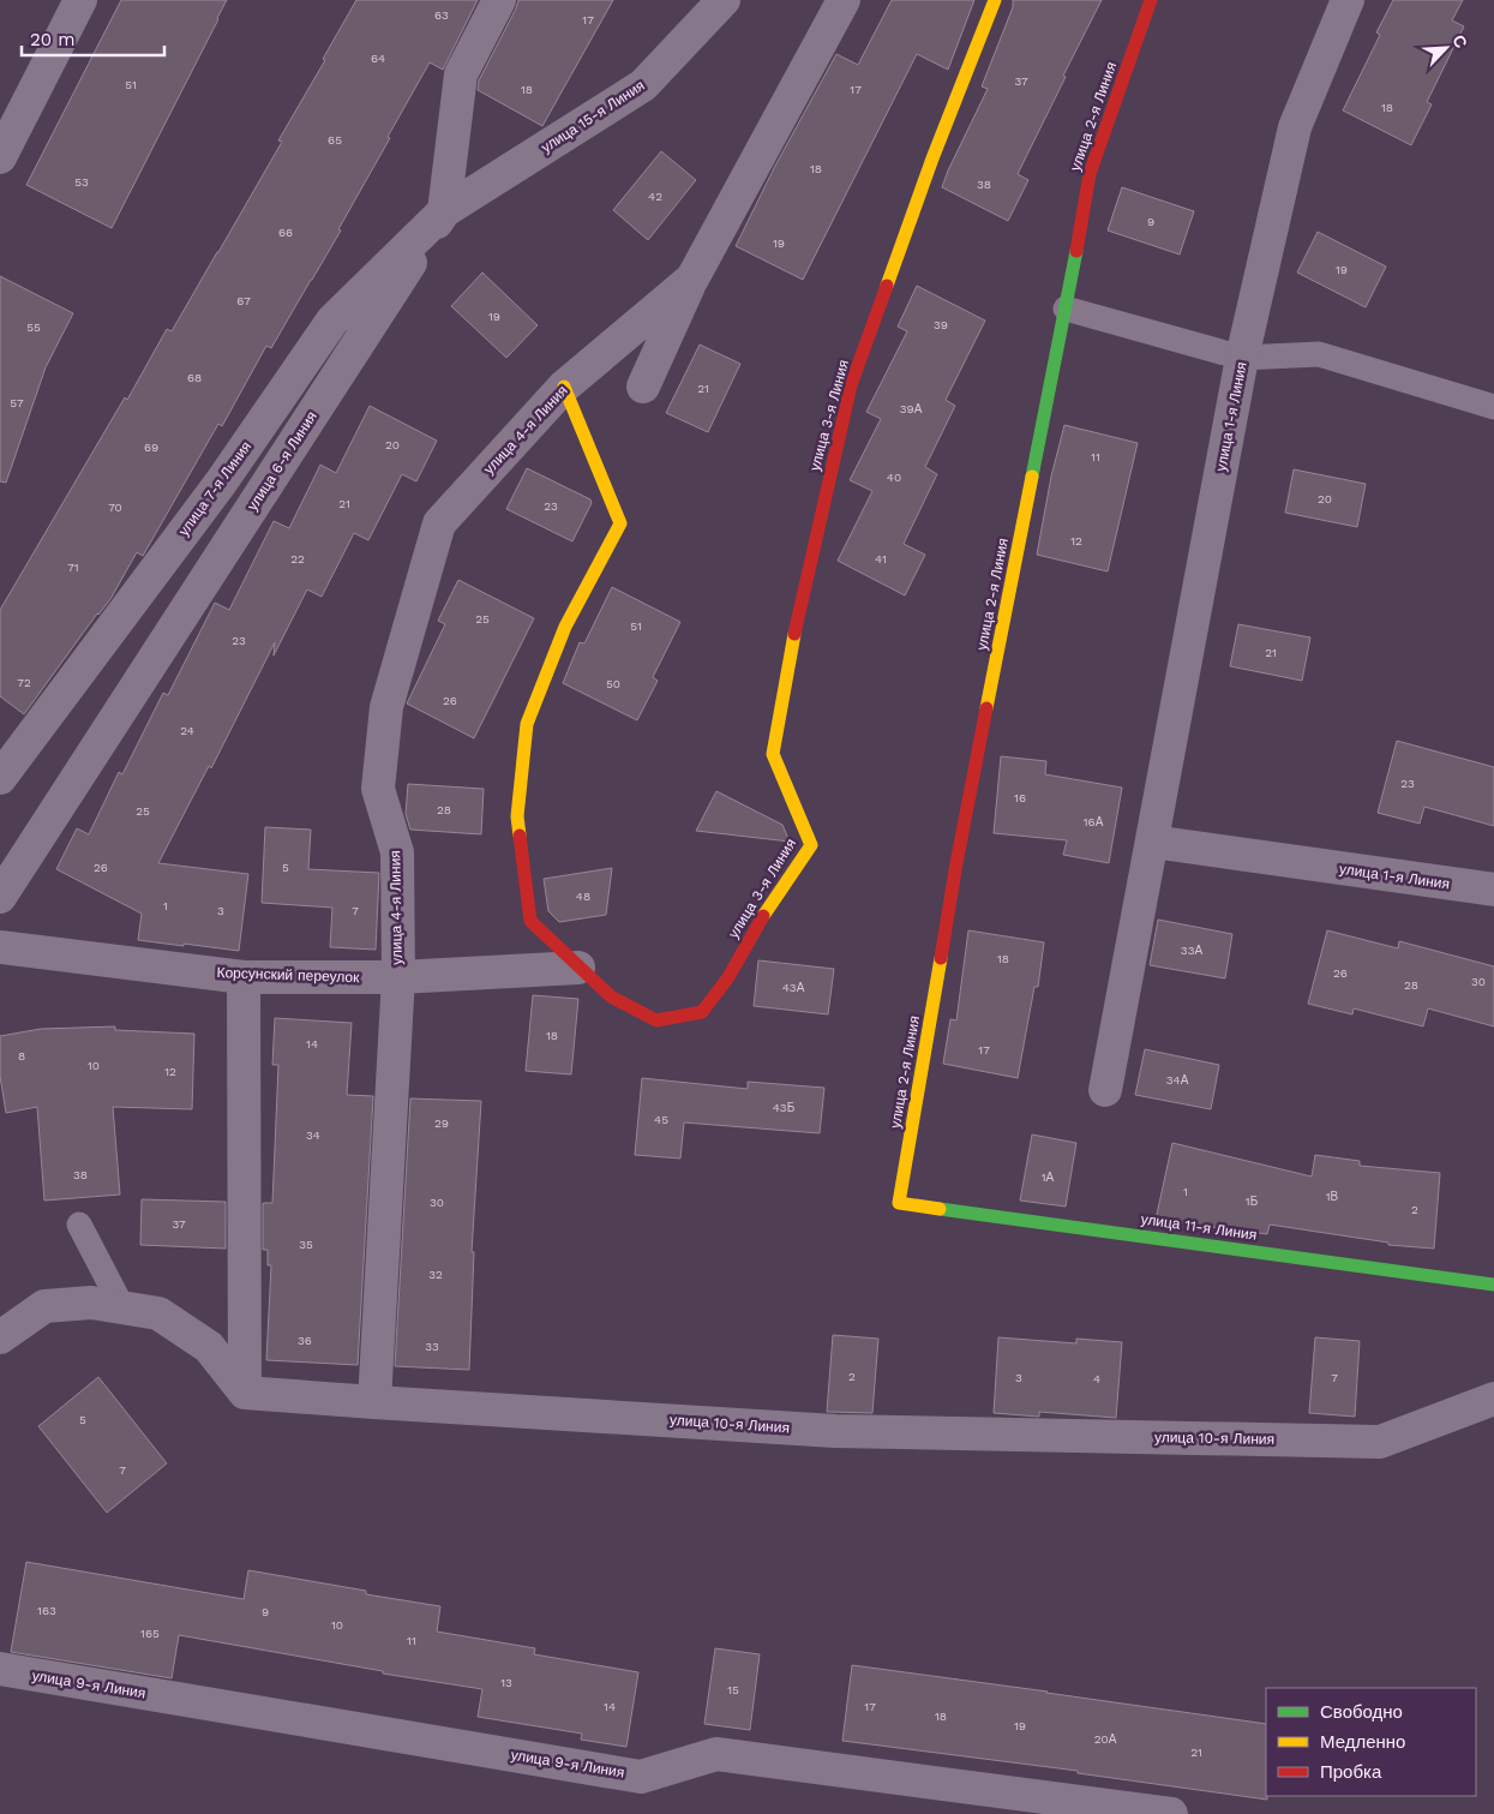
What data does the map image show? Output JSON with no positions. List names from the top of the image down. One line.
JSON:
{"streets":{"street":["улица 15-я Линия","улица 2-я Линия","улица 3-я Линия","улица 1-я Линия","улица 4-я Линия","улица 6-я Линия","улица 7-я Линия","Корсунский переулок","улица 11-я Линия","улица 10-я Линия","улица 9-я Линия"]},"crossings":[["улица 15-я Линия","улица 6-я Линия"],["улица 15-я Линия","улица 7-я Линия"],["улица 2-я Линия","улица 11-я Линия"],["улица 3-я Линия","улица 4-я Линия"],["улица 3-я Линия","Корсунский переулок"],["улица 4-я Линия","Корсунский переулок"],["улица 4-я Линия","улица 10-я Линия"],["улица 6-я Линия","улица 7-я Линия"]],"house_numbers":["63","17","64","37","51","18","17","18","65","18","53","38","42","9","66","19","19","67","19","39","55","68","21","57","39А","20","69","11","40","20","21","23","70","12","22","41","71","25","51","23","21","72","50","26","24","23","16","28","25","16А","26","5","48","1","3","7","33А","18","26","30","28","43А","18","14","17","8","10","12","34А","43Б","45","29","34","38","1А","1","1В","1Б","30","2","37","35","32","36","33","2","3","7","4","5","7","163","9","10","165","11","13","15","14","17","18","19","20А","21"],"legend":["Свободно","Медленно","Пробка"],"scale_bar":"20 m","north":"top right"}
